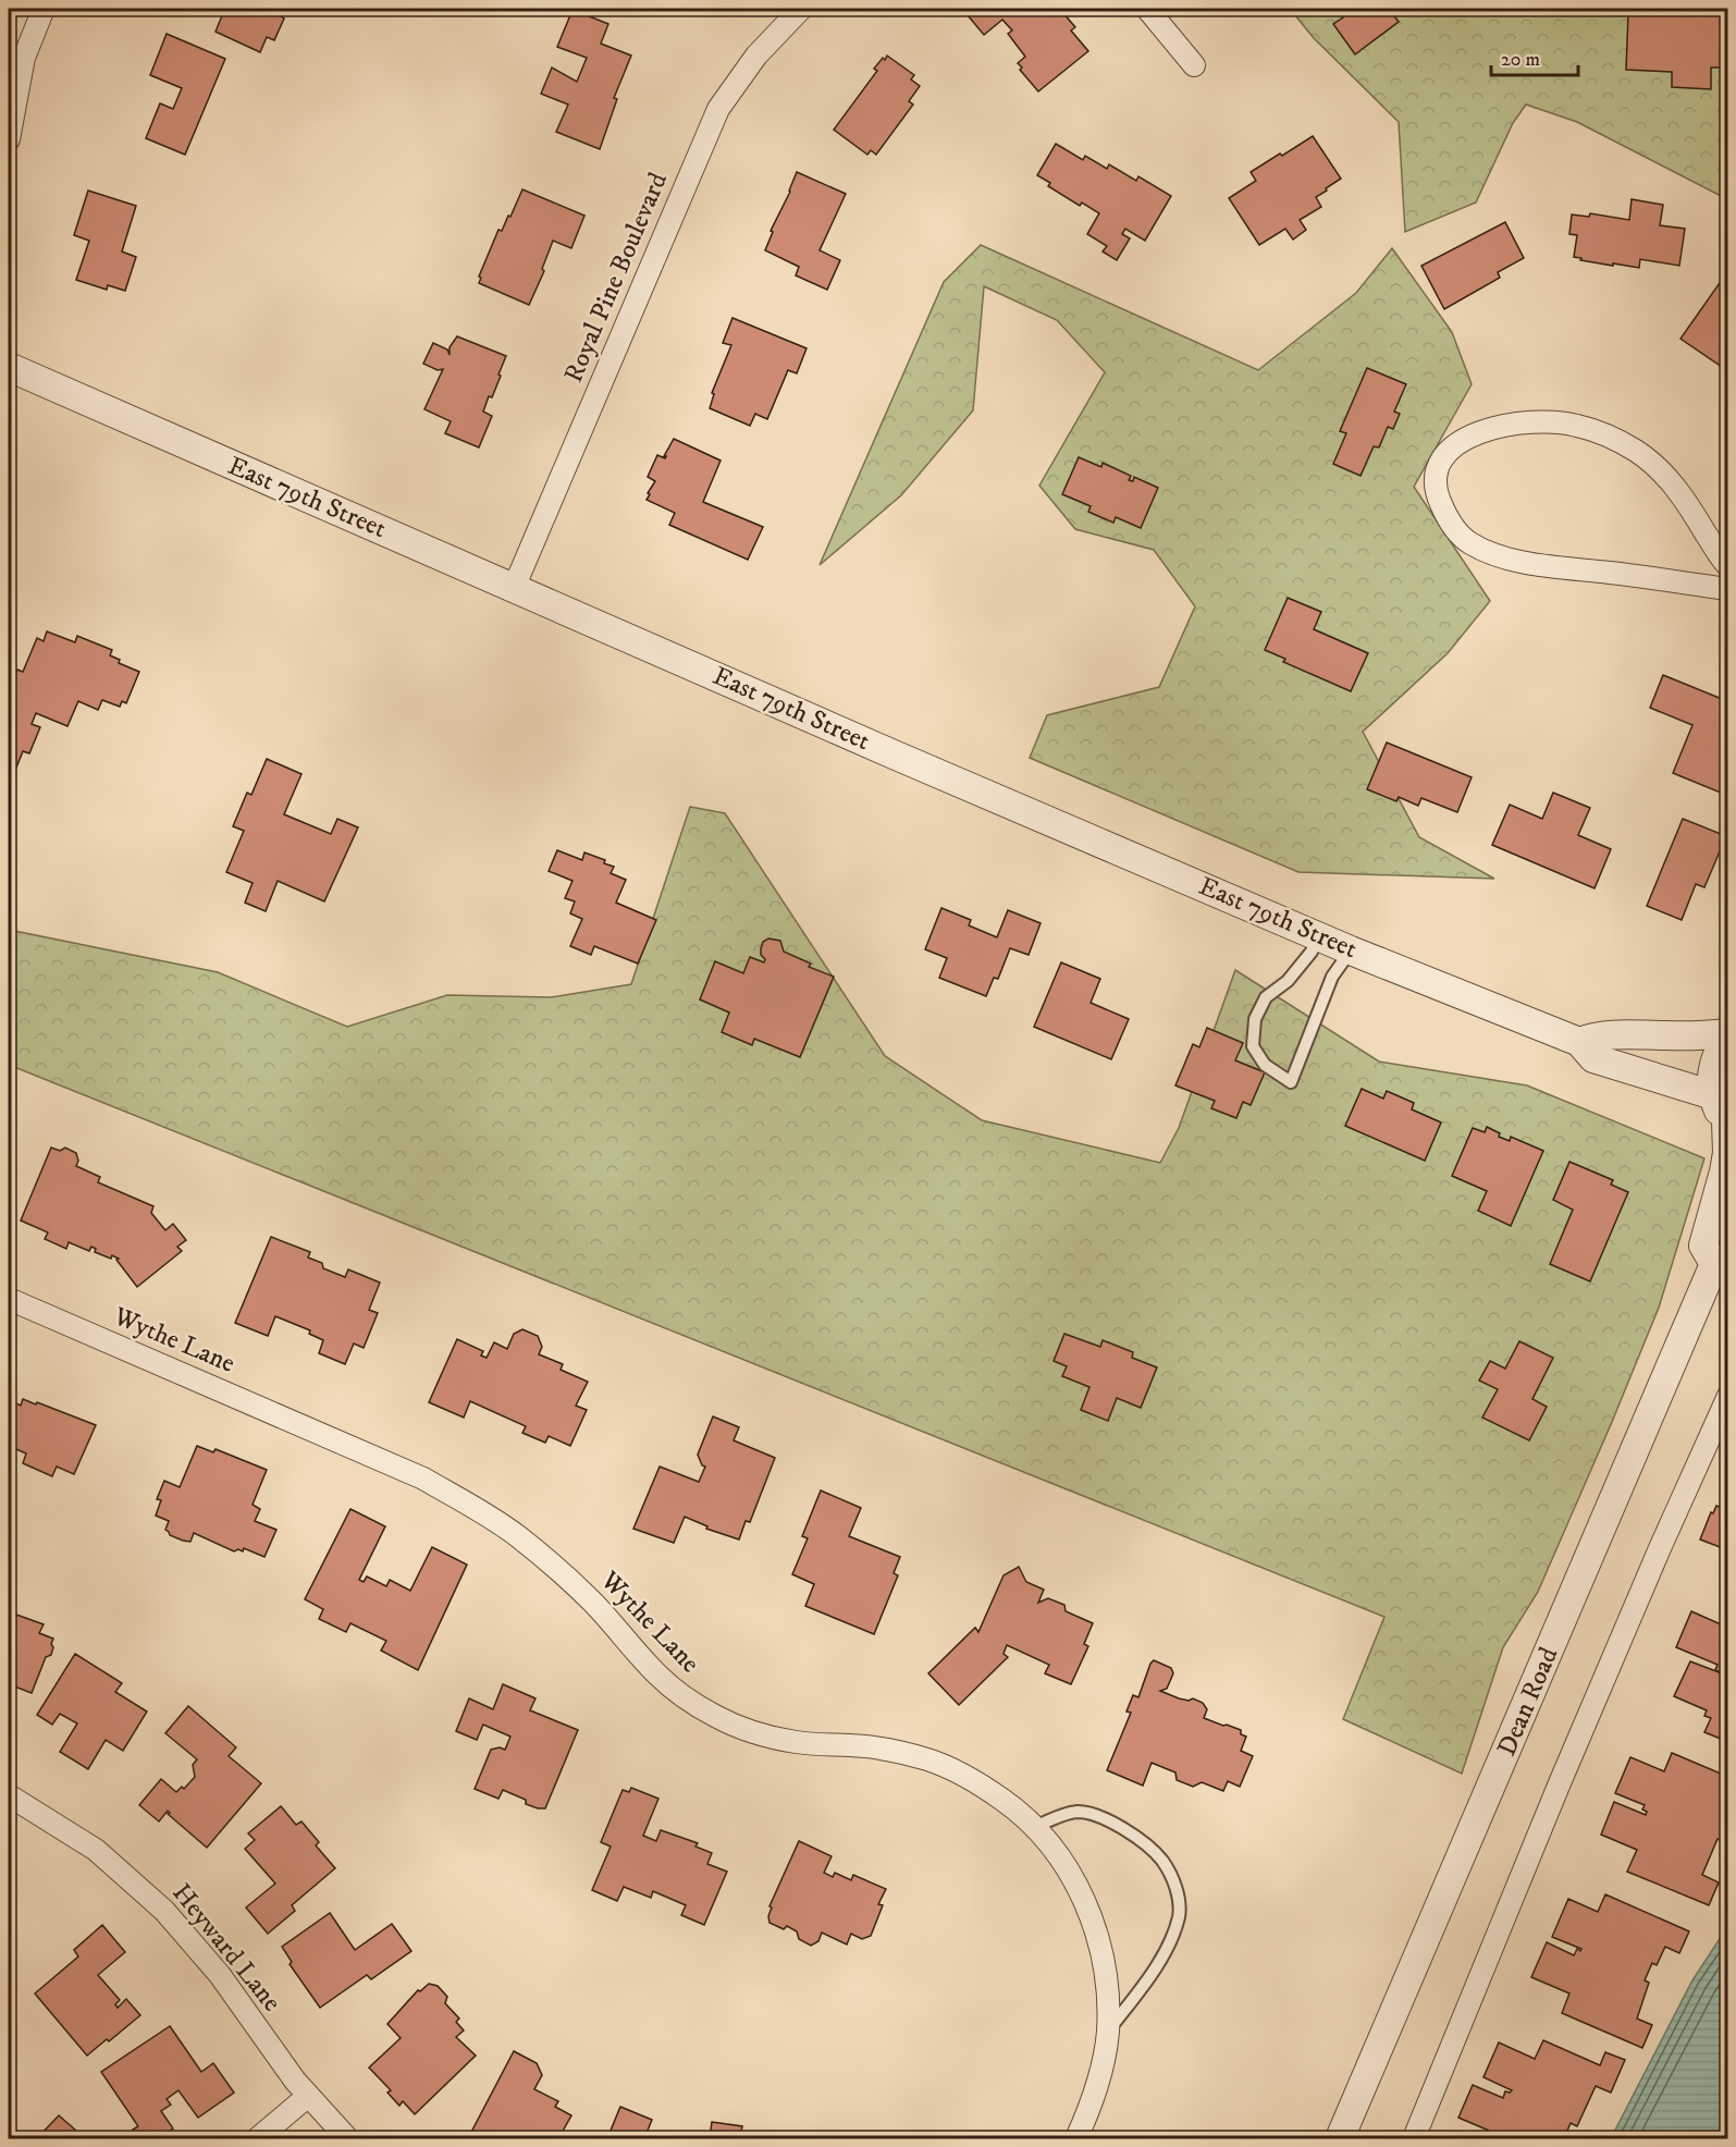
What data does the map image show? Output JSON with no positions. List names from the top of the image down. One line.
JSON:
{"streets":{"street":["Royal Pine Boulevard","East 79th Street","Wythe Lane","Dean Road","Heyward Lane"]},"crossings":[["Royal Pine Boulevard","East 79th Street"]],"scale_bar":"20 m"}
